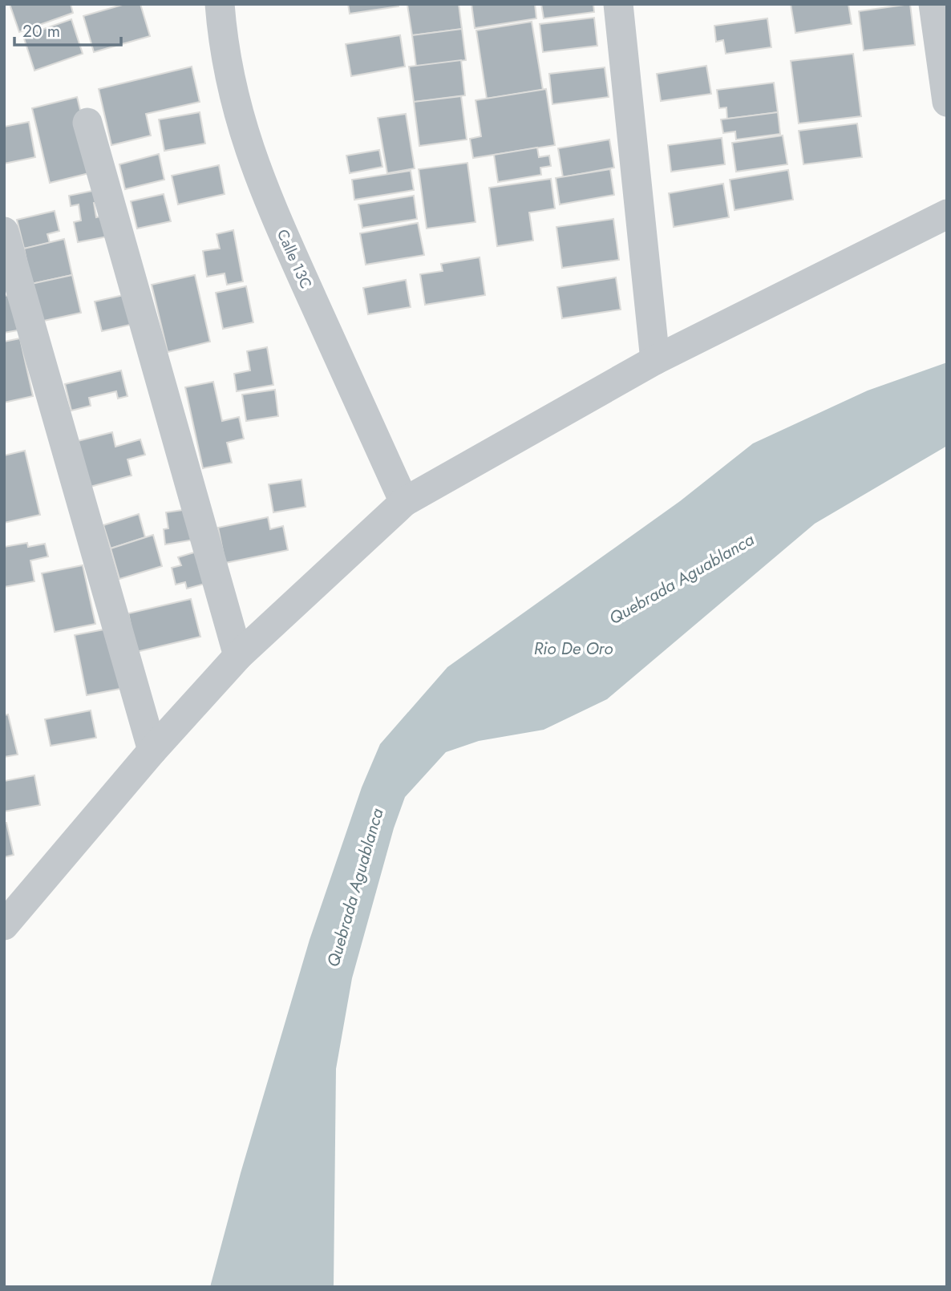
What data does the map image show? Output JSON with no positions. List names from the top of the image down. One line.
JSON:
{"streets":{"street":["Calle 13C"]},"water":["Quebrada Aguablanca","Rio De Oro"],"scale_bar":"20 m"}
